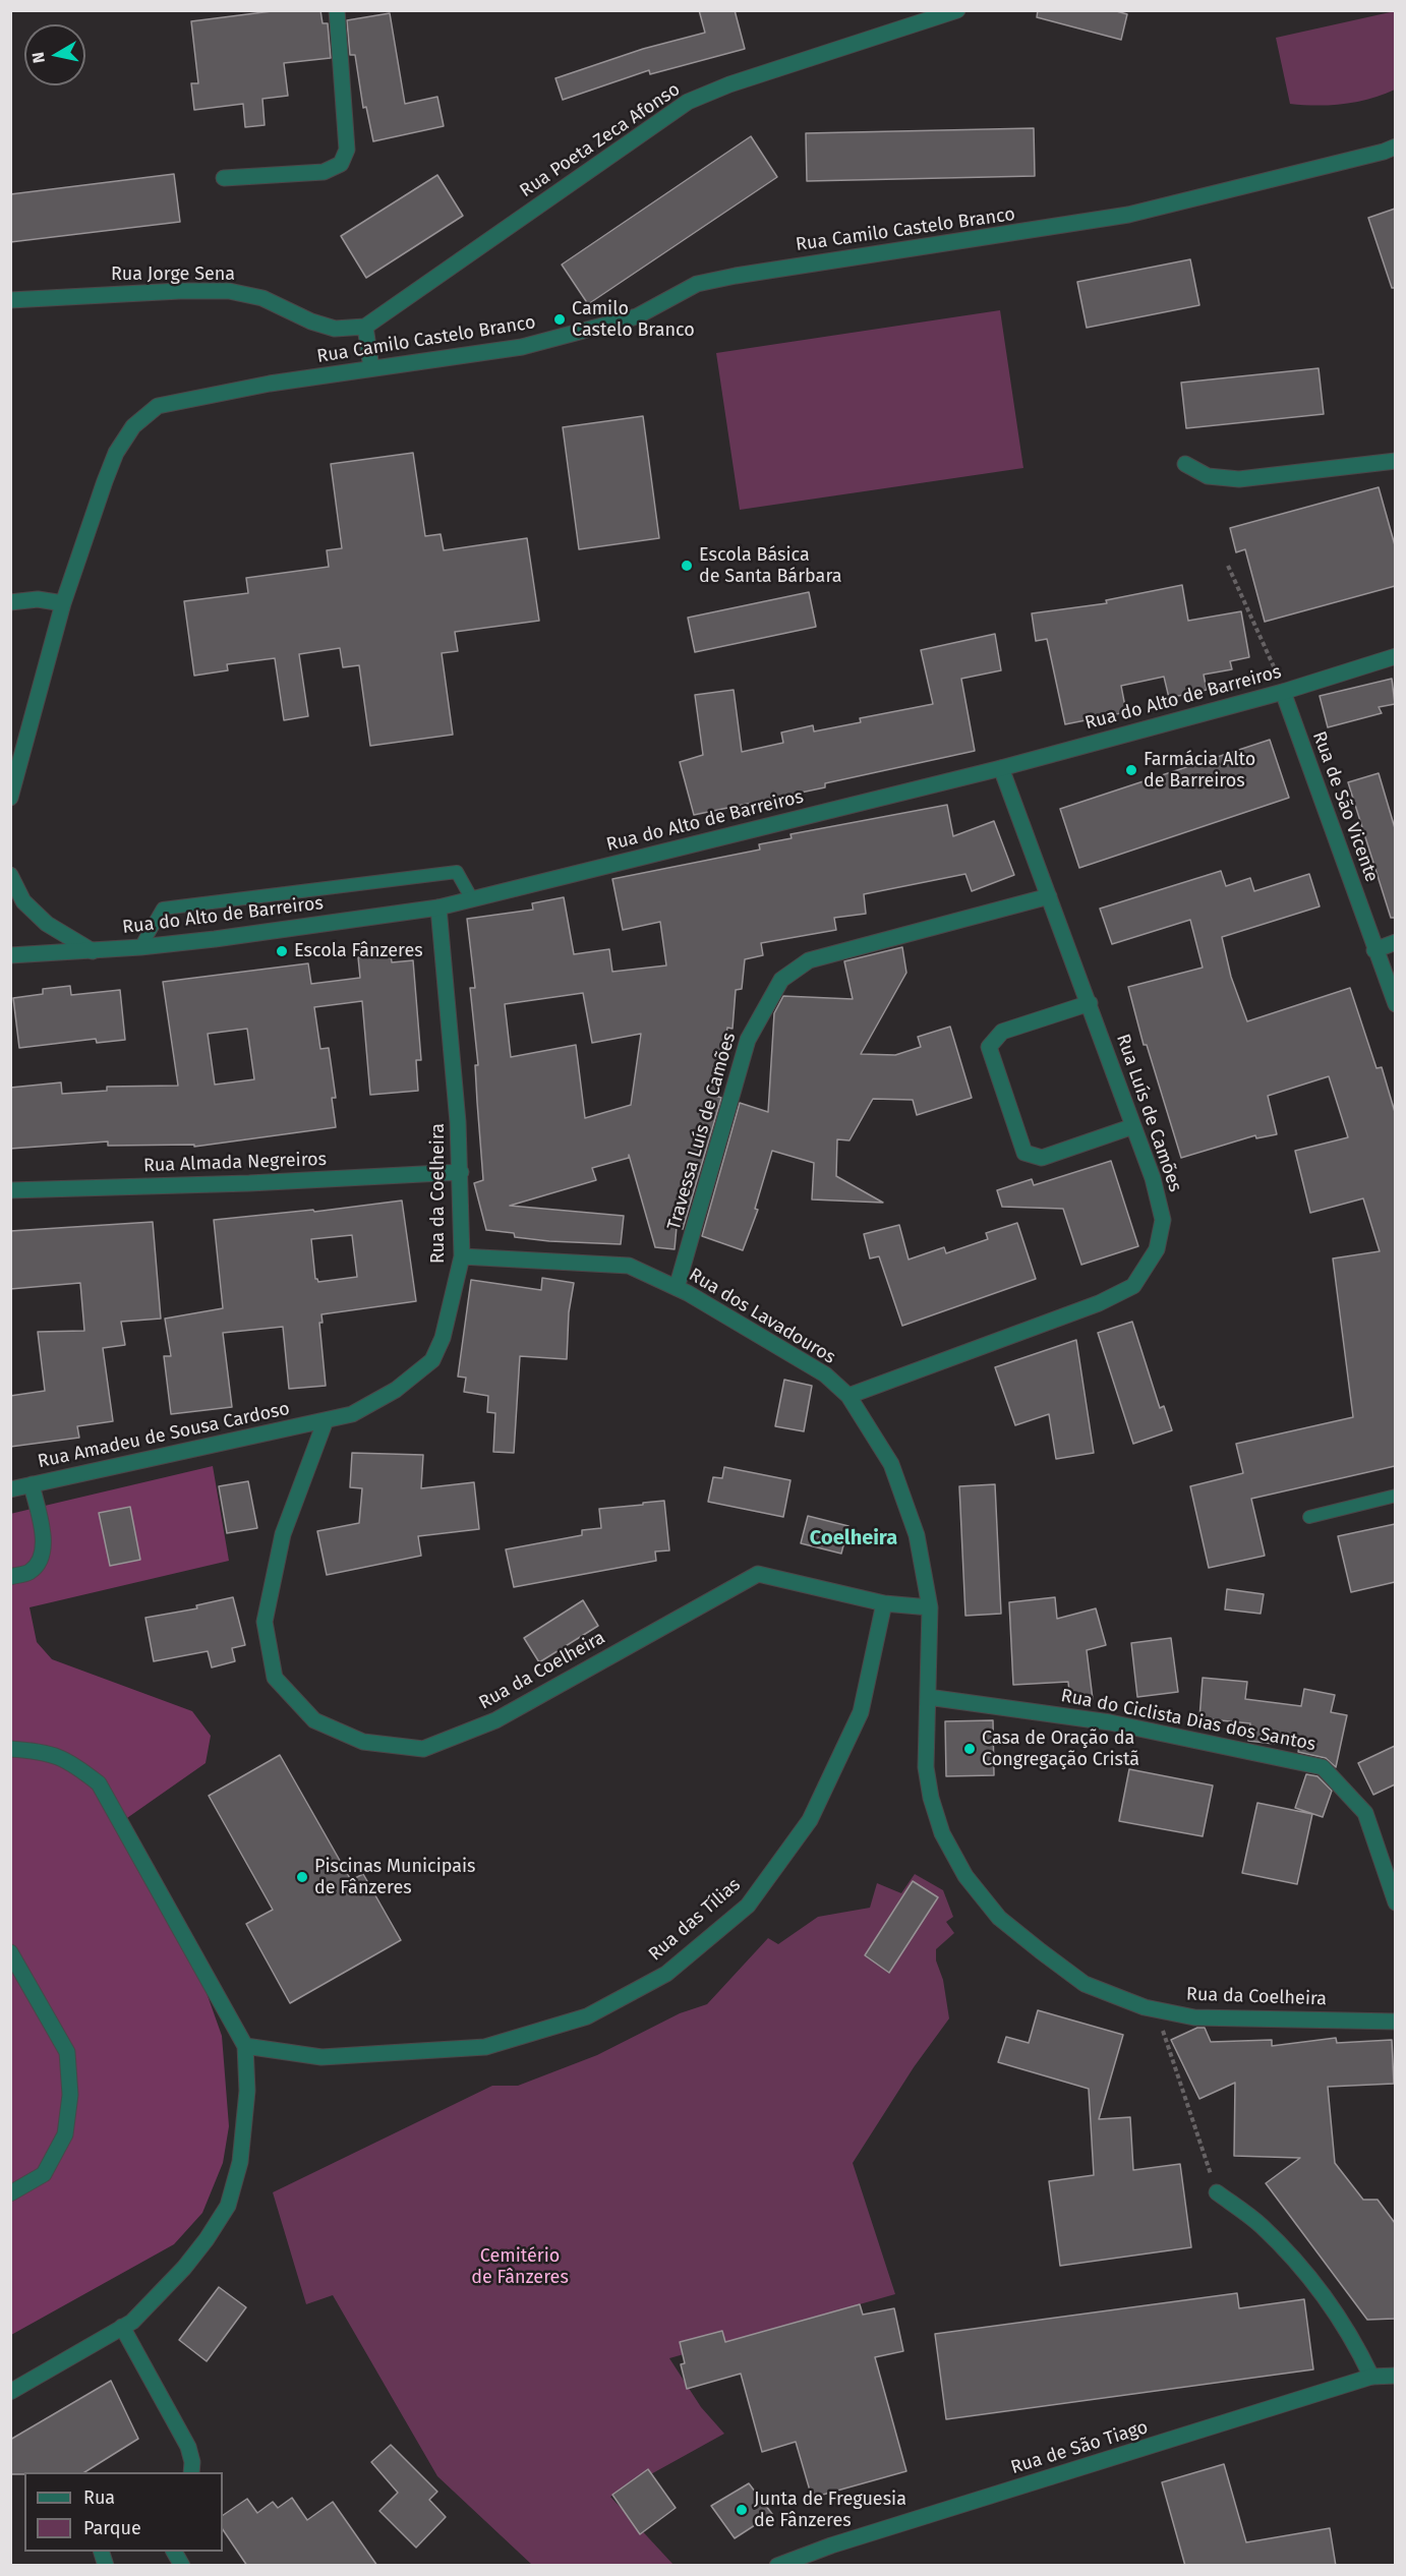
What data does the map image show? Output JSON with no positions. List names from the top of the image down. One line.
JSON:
{"streets":{"street":["Rua Poeta Zeca Afonso","Rua Camilo Castelo Branco","Rua Jorge Sena","Rua do Alto de Barreiros","Rua de São Vicente","Rua Luís de Camões","Travessa Luís de Camões","Rua Almada Negreiros","Rua da Coelheira","Rua dos Lavadouros","Rua Amadeu de Sousa Cardoso","Rua do Ciclista Dias dos Santos","Rua das Tílias","Rua de São Tiago"]},"crossings":[["Rua Poeta Zeca Afonso","Rua Jorge Sena"],["Rua do Alto de Barreiros","Rua de São Vicente"],["Rua do Alto de Barreiros","Rua Luís de Camões"],["Rua do Alto de Barreiros","Rua da Coelheira"],["Rua Luís de Camões","Travessa Luís de Camões"],["Rua Luís de Camões","Rua dos Lavadouros"],["Travessa Luís de Camões","Rua dos Lavadouros"],["Rua Almada Negreiros","Rua da Coelheira"],["Rua da Coelheira","Rua dos Lavadouros"],["Rua da Coelheira","Rua Amadeu de Sousa Cardoso"],["Rua da Coelheira","Rua do Ciclista Dias dos Santos"],["Rua da Coelheira","Rua das Tílias"]],"districts":["Coelheira"],"parks":["Cemitério de Fânzeres"],"places":["Camilo Castelo Branco","Escola Básica de Santa Bárbara","Farmácia Alto de Barreiros","Escola Fânzeres","Casa de Oração da Congregação Cristã","Piscinas Municipais de Fânzeres","Junta de Freguesia de Fânzeres"],"legend":["Rua","Parque"],"north":"left"}
